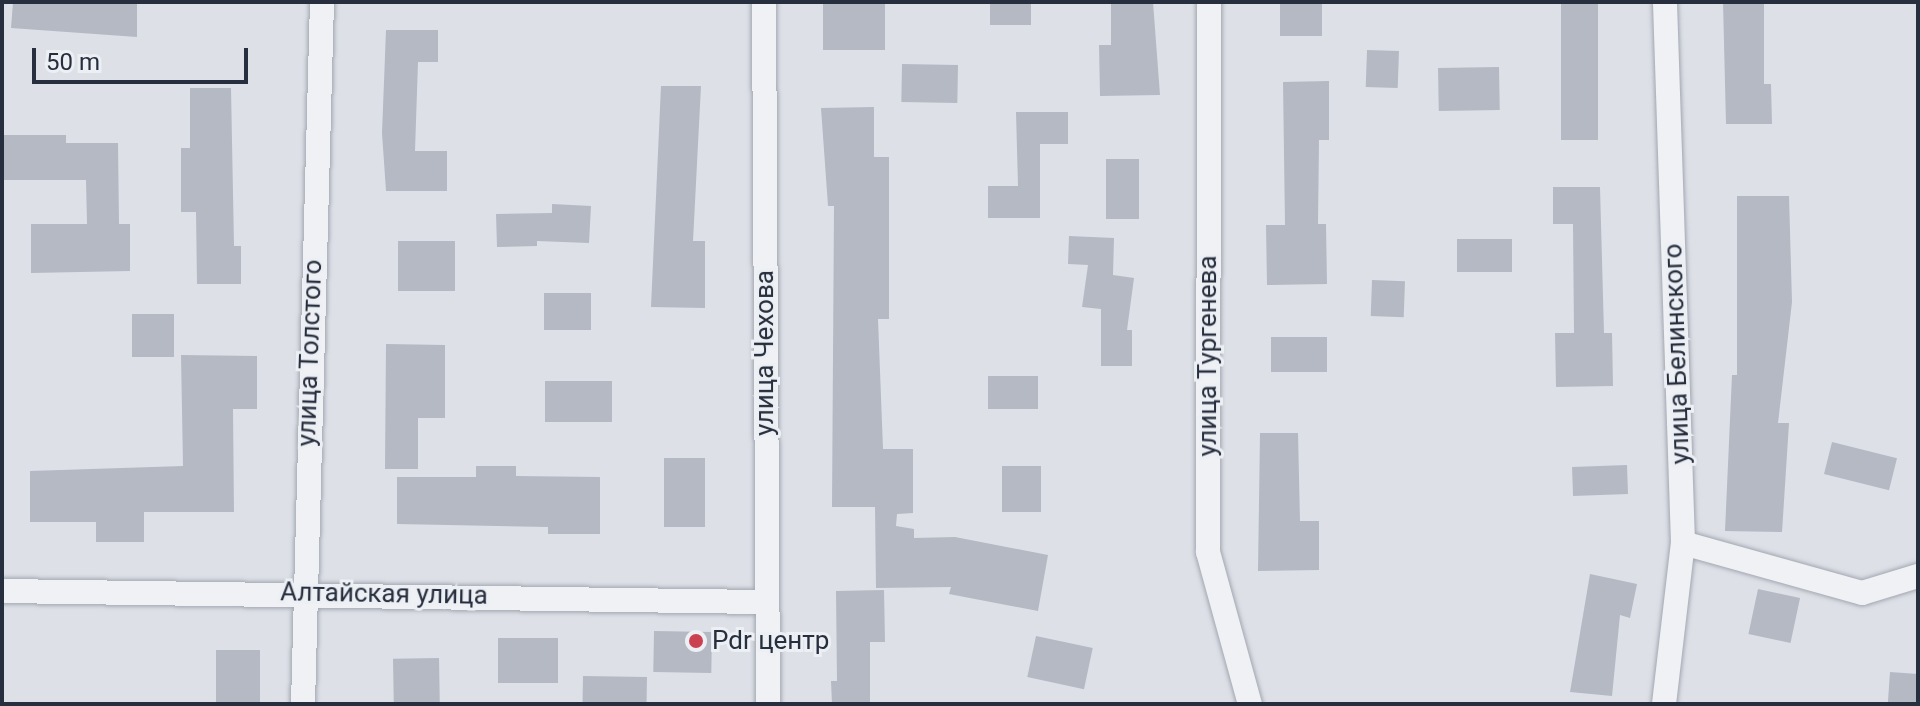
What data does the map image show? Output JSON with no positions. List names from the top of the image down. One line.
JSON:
{"streets":{"street":["улица Толстого","улица Чехова","улица Белинского","улица Тургенева","Алтайская улица"]},"crossings":[["улица Толстого","Алтайская улица"],["улица Чехова","Алтайская улица"]],"places":["Pdr центр"],"scale_bar":"50 m"}
